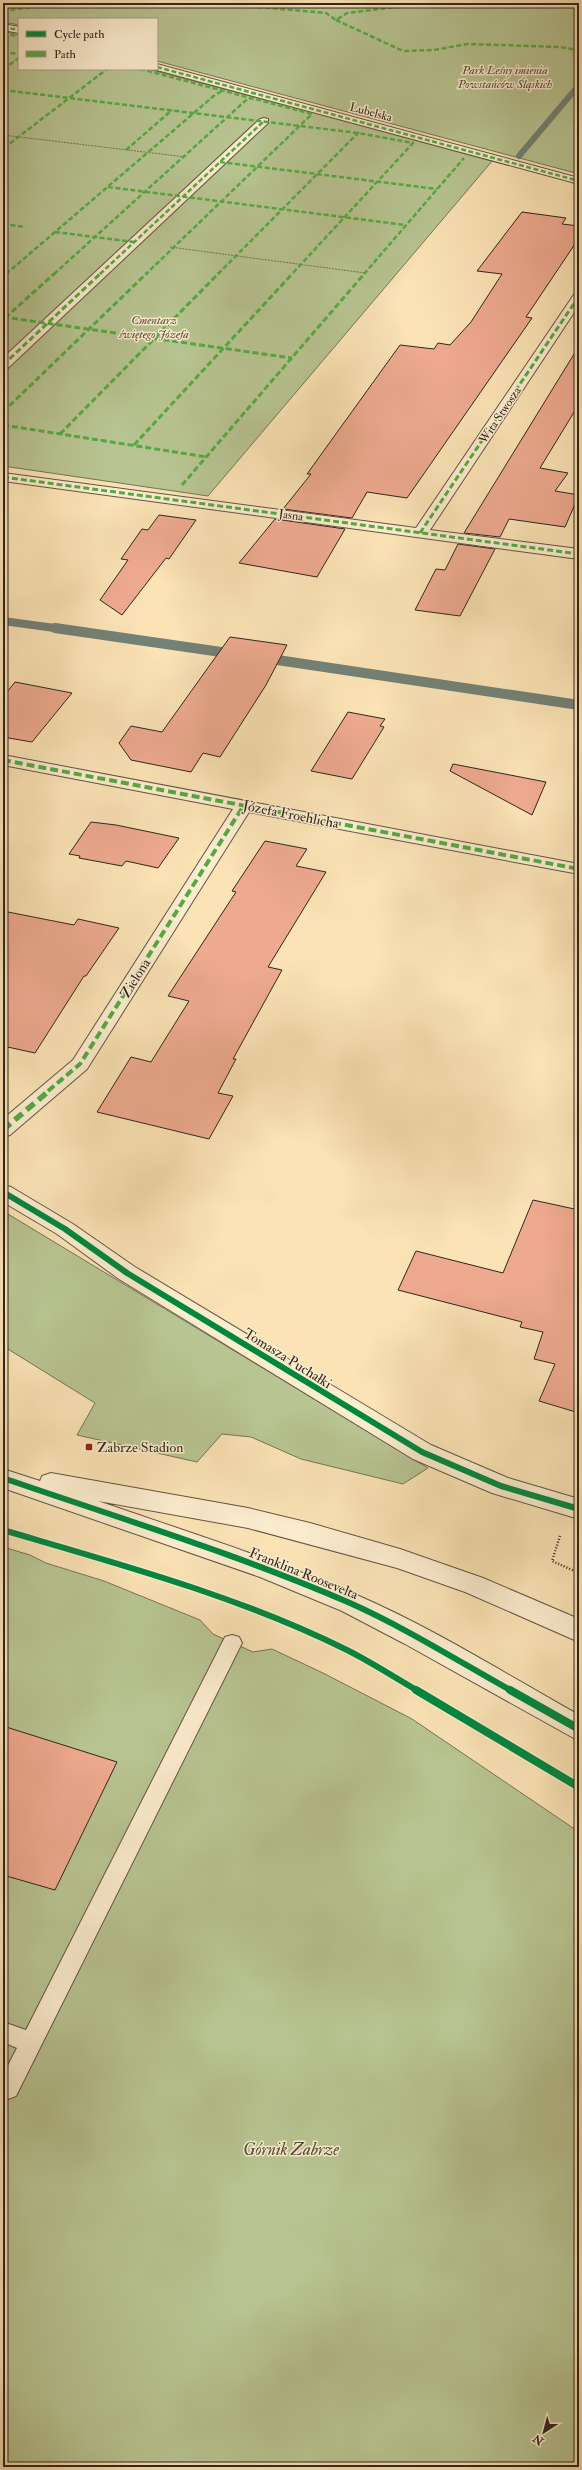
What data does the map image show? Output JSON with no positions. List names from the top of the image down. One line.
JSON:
{"streets":{"street":["Lubelska","Wita Stwosza","Jasna","Józefa Froehlicha","Zielona","Tomasza Puchałki","Franklina Roosevelta"]},"crossings":[["Wita Stwosza","Jasna"],["Józefa Froehlicha","Zielona"]],"parks":["Park Leśny imienia Powstańców Śląskich","Cmentarz świętego Józefa","Górnik Zabrze"],"places":{"transit":["Zabrze Stadion"]},"legend":["Cycle path","Path"],"north":"bottom left"}
